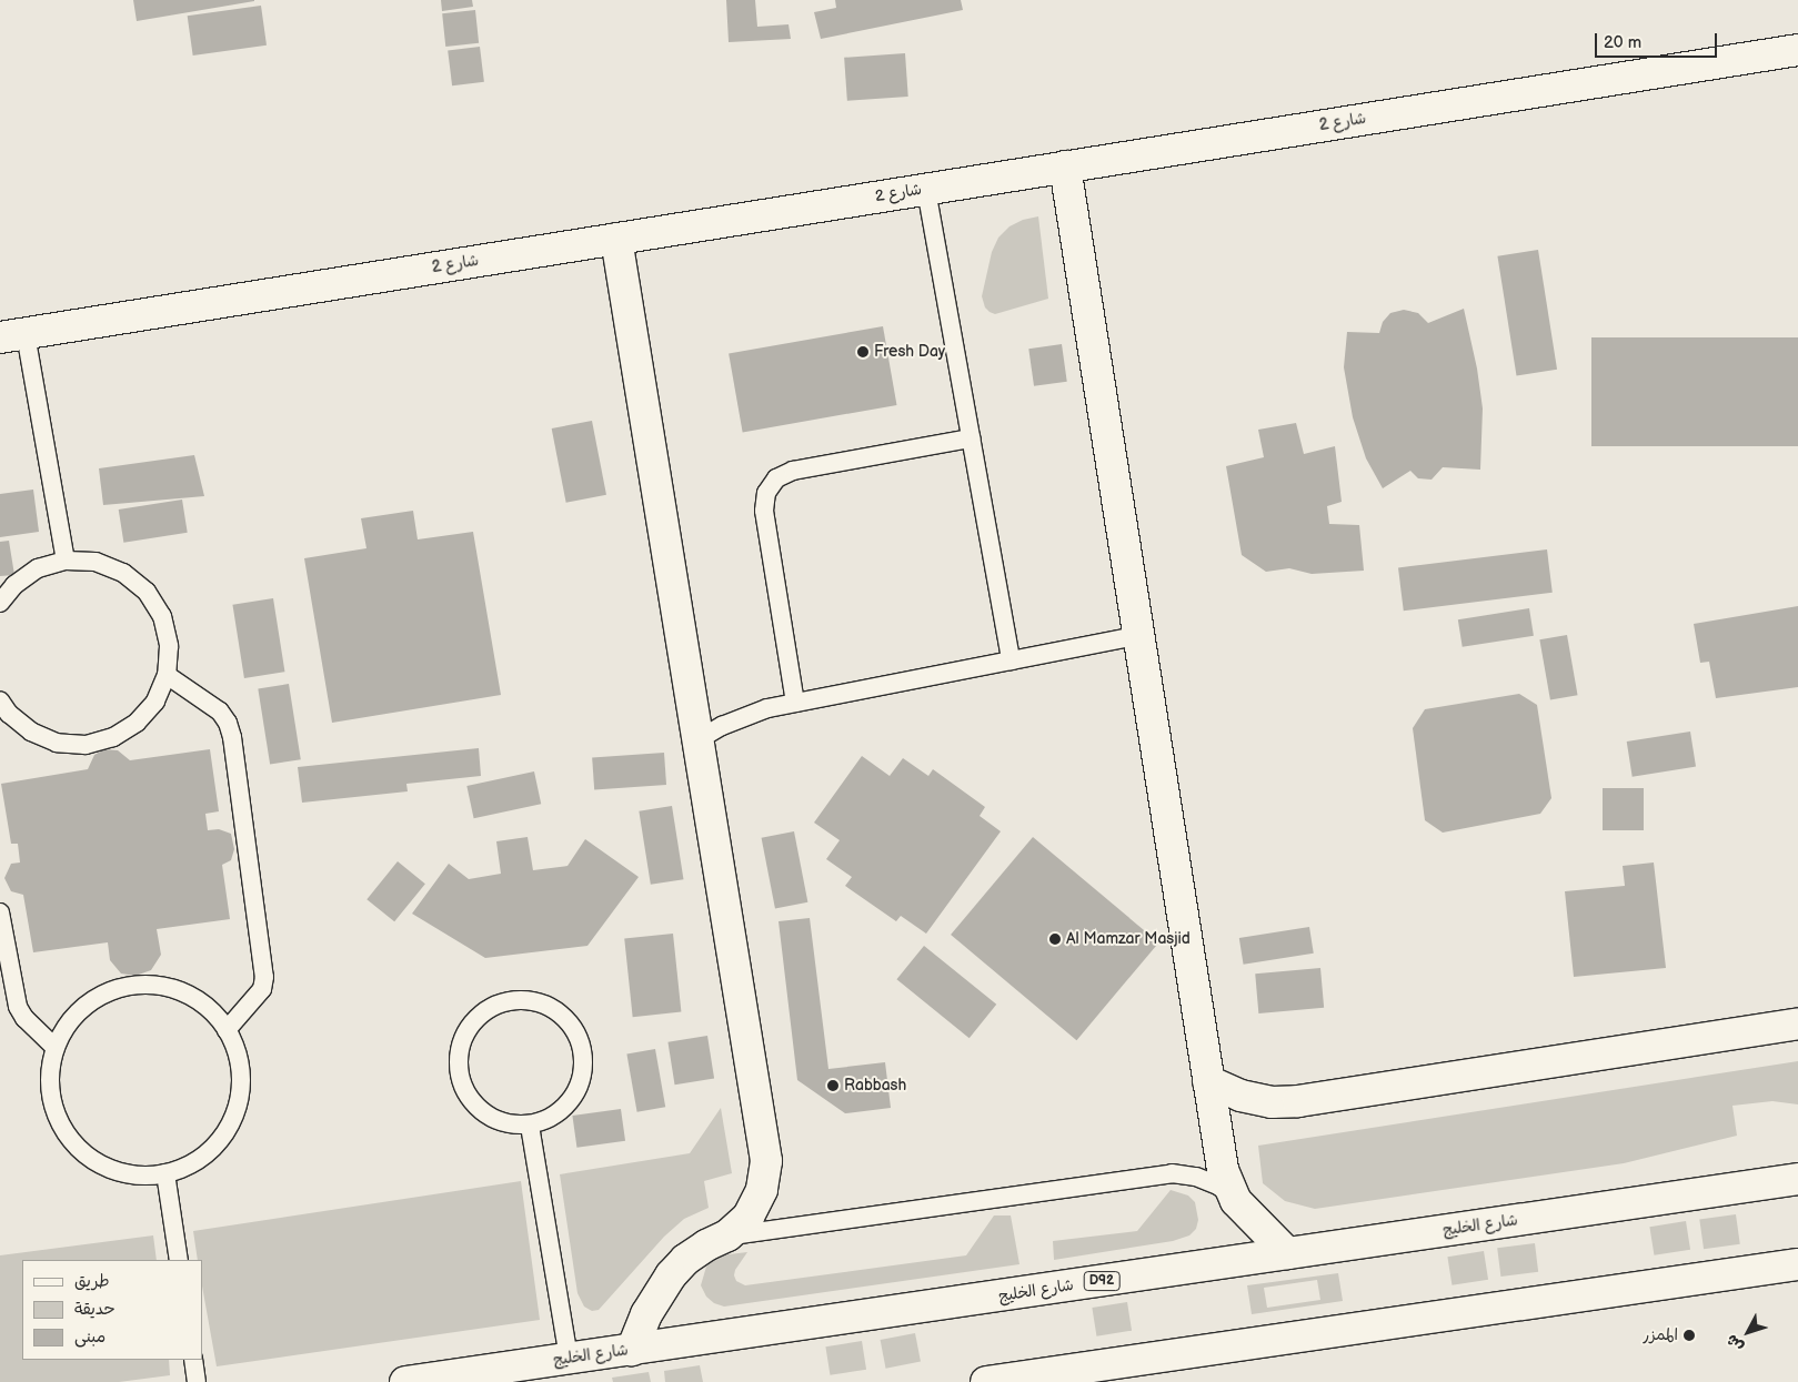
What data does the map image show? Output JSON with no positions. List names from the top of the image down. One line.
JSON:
{"streets":{"street":["شارع 2","شارع الخليج","D92"]},"places":["Fresh Day","Al Mamzar Masjid","Rabbash","الممزر"],"legend":["طريق","حديقة","مبنى"],"scale_bar":"20 m","north":"bottom left"}
